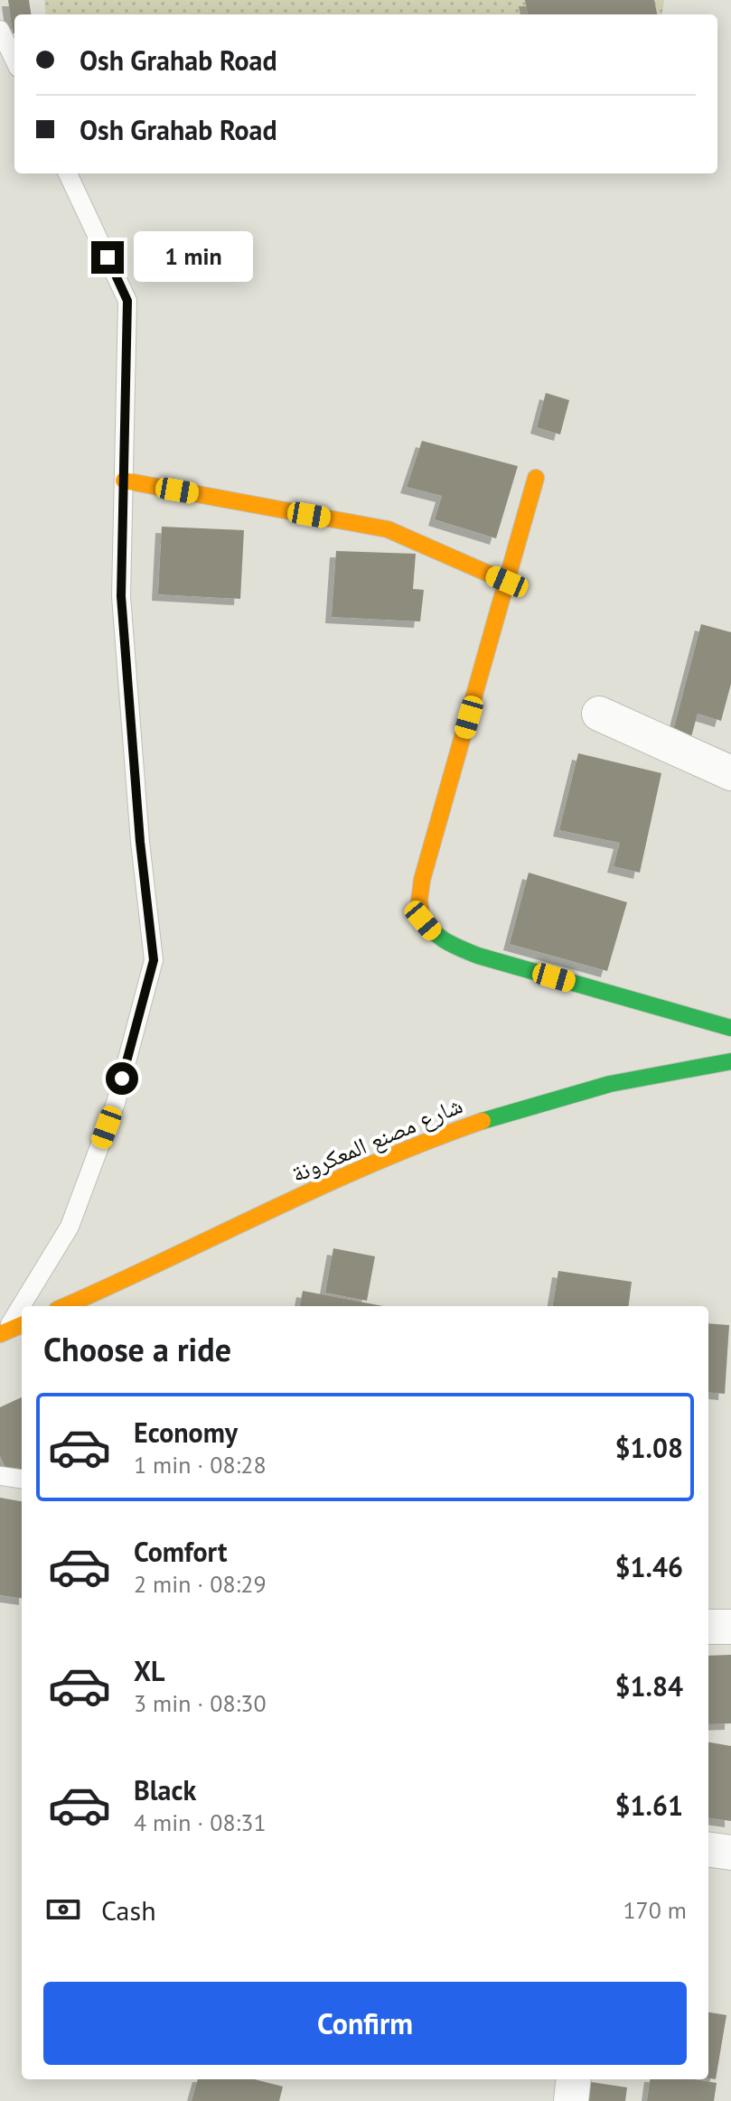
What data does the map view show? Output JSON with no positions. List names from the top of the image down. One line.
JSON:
{"streets":{"street":["شارع مصنع المعكرونة"]},"page":{"banner":["Osh Grahab Road","Osh Grahab Road"],"bubble":"1 min","heading":"Choose a ride","list":[{"name":"Economy","note":"1 min · 08:28","value":"$1.08"},{"name":"Comfort","note":"2 min · 08:29","value":"$1.46"},{"name":"XL","note":"3 min · 08:30","value":"$1.84"},{"name":"Black","note":"4 min · 08:31","value":"$1.61"}],"pay":["Cash","170 m"],"buttons":"Confirm"}}
